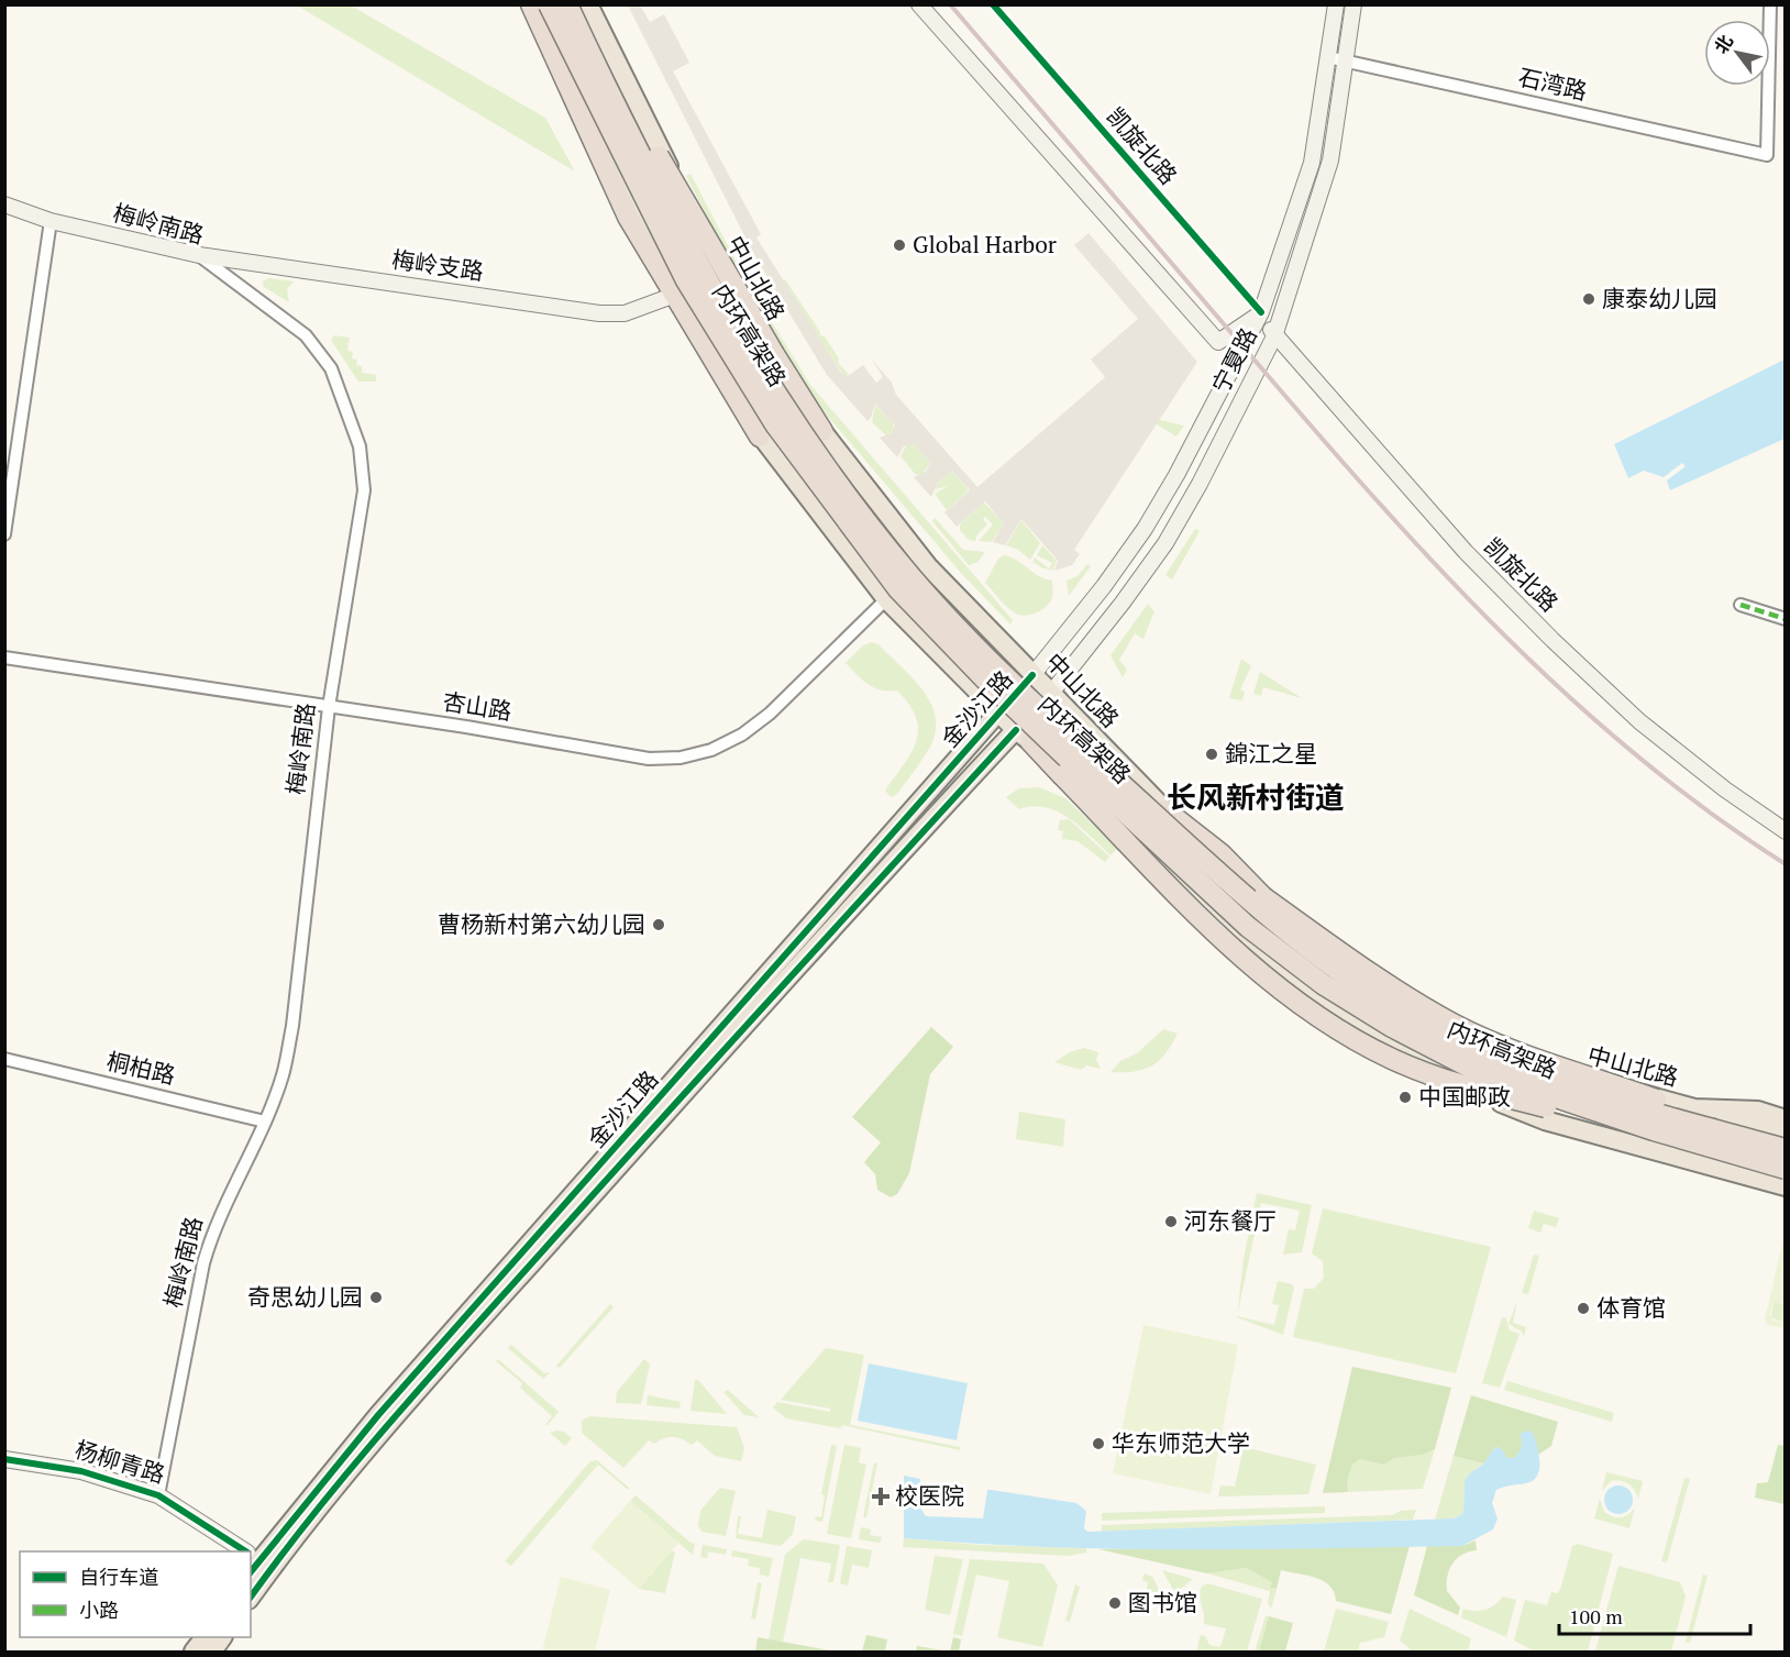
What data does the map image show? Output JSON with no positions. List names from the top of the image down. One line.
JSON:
{"streets":{"highway":["内环高架路"],"main road":["中山北路","金沙江路"],"street":["石湾路","凯旋北路","梅岭南路","梅岭支路","宁夏路","杏山路","桐柏路","杨柳青路"]},"crossings":[["石湾路","宁夏路"],["凯旋北路","宁夏路"],["梅岭南路","梅岭支路"],["梅岭南路","杏山路"],["梅岭南路","桐柏路"],["梅岭南路","杨柳青路"],["中山北路","宁夏路"],["中山北路","金沙江路"],["宁夏路","金沙江路"]],"districts":["长风新村街道"],"places":{"other":["Global Harbor","康泰幼儿园","錦江之星","曹杨新村第六幼儿园","中国邮政","河东餐厅","奇思幼儿园","体育馆","华东师范大学","图书馆"],"health":["校医院"]},"legend":["自行车道","小路"],"scale_bar":"100 m","north":"top left"}
